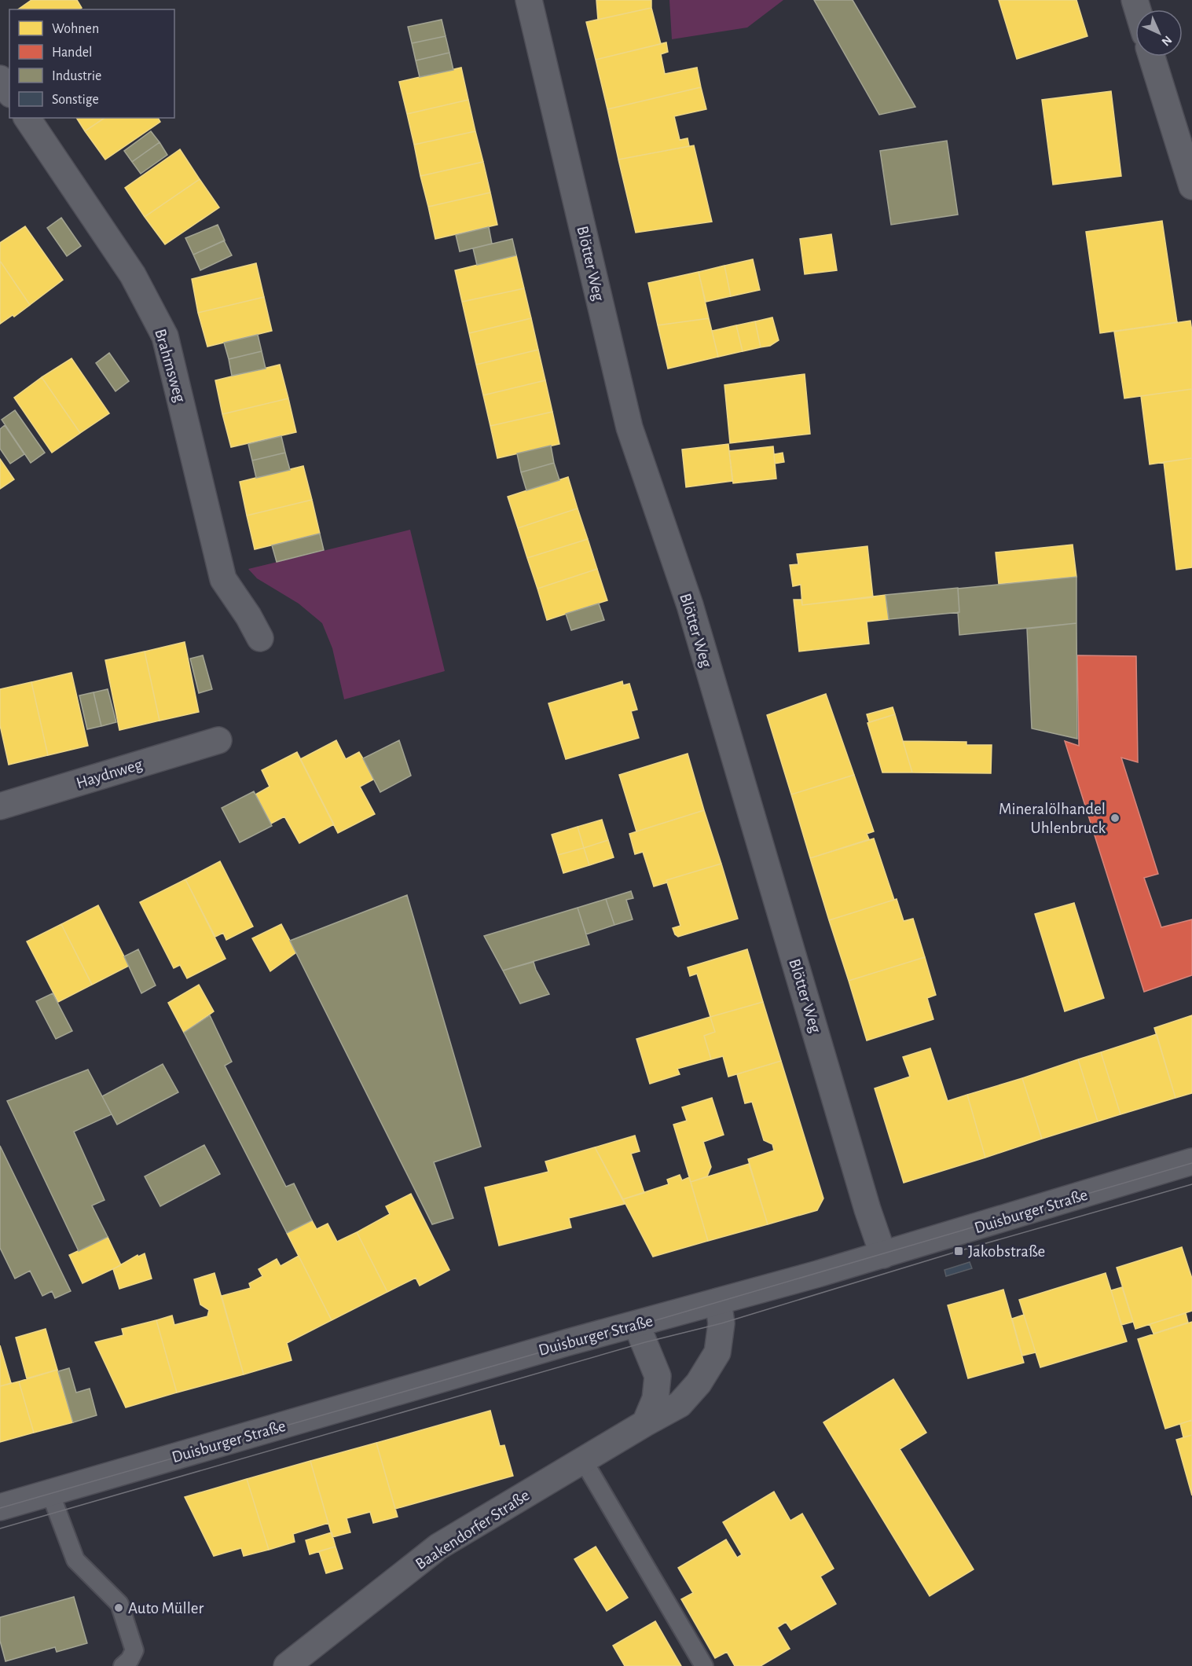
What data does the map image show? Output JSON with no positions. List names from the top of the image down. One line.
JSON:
{"streets":{"street":["Blötter Weg","Brahmsweg","Haydnweg","Duisburger Straße","Baakendorfer Straße"]},"crossings":[["Blötter Weg","Duisburger Straße"],["Duisburger Straße","Baakendorfer Straße"]],"places":{"other":["Mineralölhandel Uhlenbruck","Auto Müller"],"transit":["Jakobstraße"]},"legend":["Wohnen","Handel","Industrie","Sonstige"],"north":"bottom right"}
